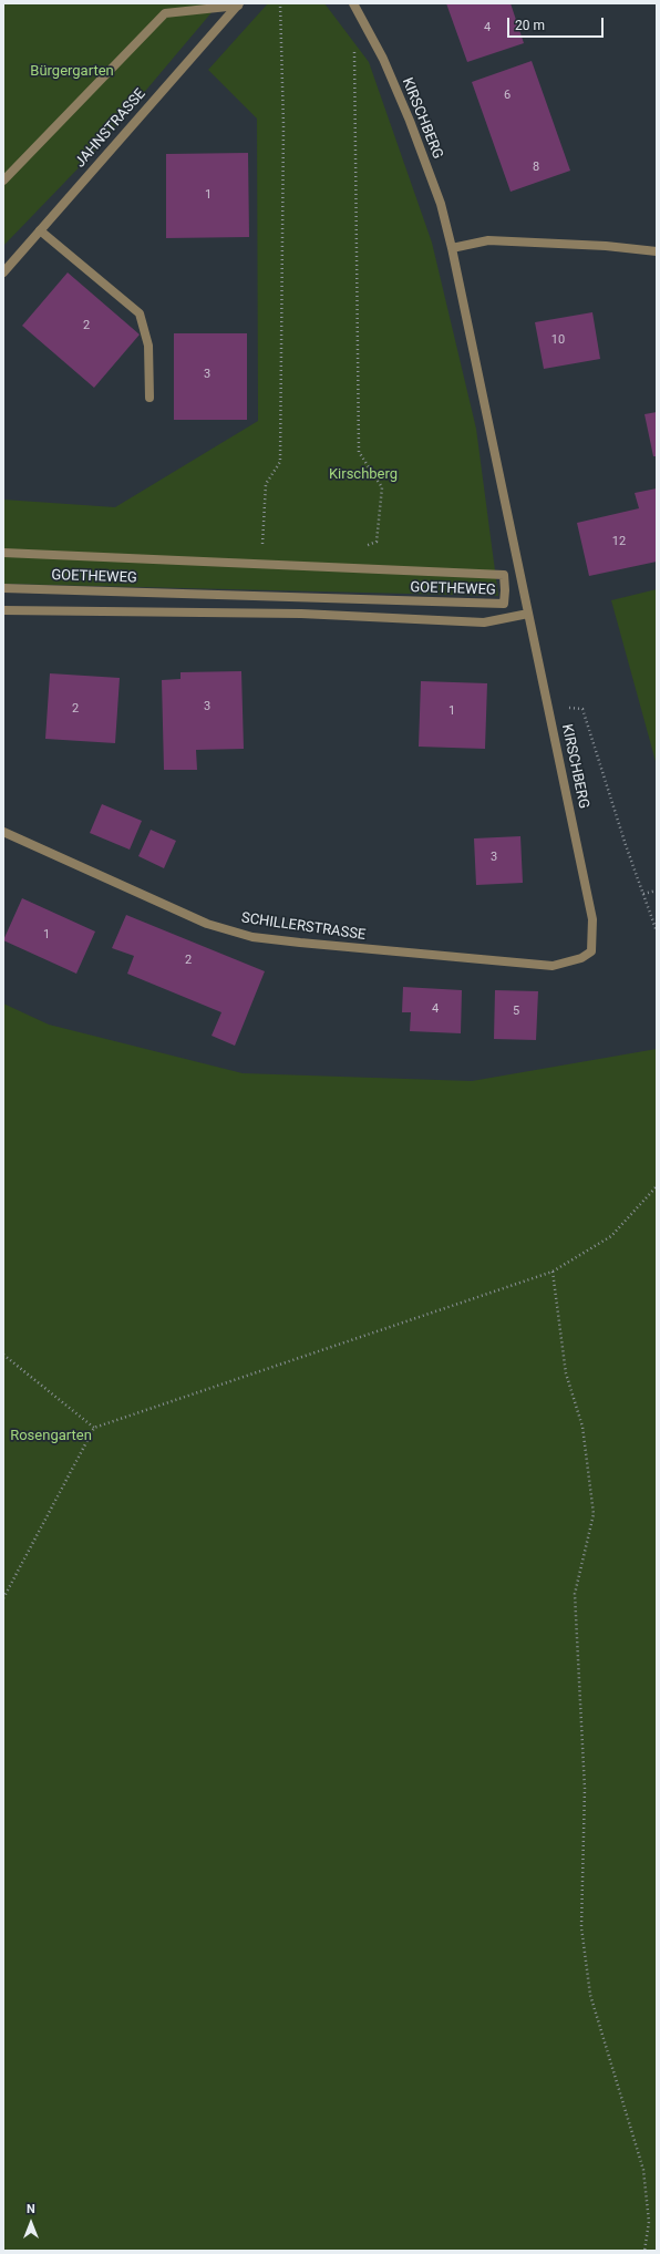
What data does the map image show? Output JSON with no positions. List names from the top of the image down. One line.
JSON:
{"streets":{"street":["KIRSCHBERG","JAHNSTRASSE","GOETHEWEG","SCHILLERSTRASSE"]},"crossings":[["KIRSCHBERG","GOETHEWEG"],["KIRSCHBERG","SCHILLERSTRASSE"]],"parks":["Bürgergarten","Kirschberg","Rosengarten"],"house_numbers":["4","6","8","1","2","10","3","12","3","2","1","3","1","2","4","5"],"scale_bar":"20 m","north":"top"}
